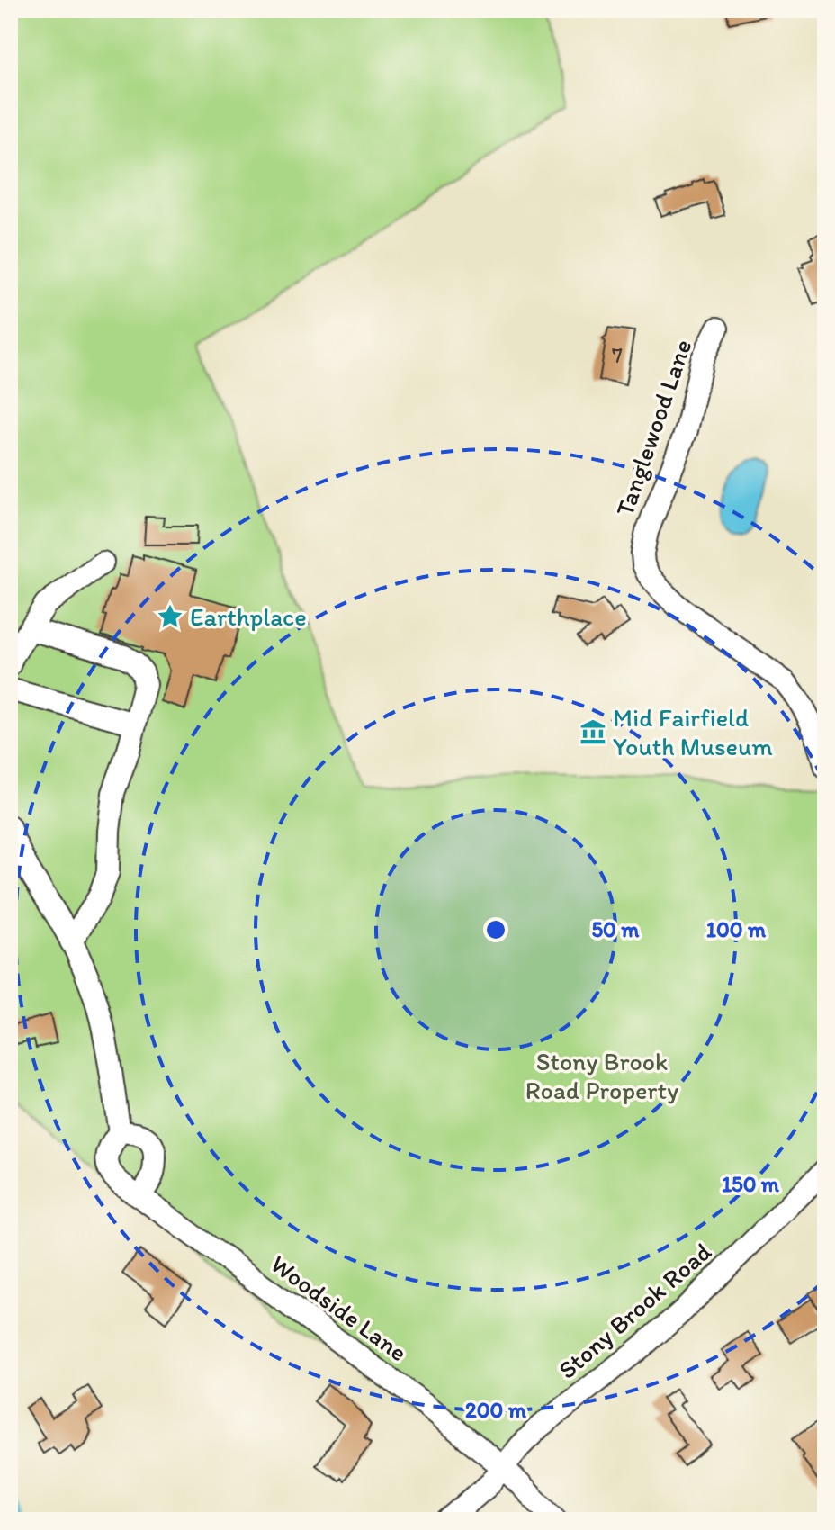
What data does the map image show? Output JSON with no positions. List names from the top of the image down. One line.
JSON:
{"streets":{"street":["Tanglewood Lane","Woodside Lane","Stony Brook Road"]},"crossings":[["Woodside Lane","Stony Brook Road"]],"parks":["Stony Brook Road Property"],"places":{"place":["Earthplace"],"museum":["Mid Fairfield Youth Museum"]},"house_numbers":["7"],"rings":["50 m","100 m","150 m","200 m"]}
